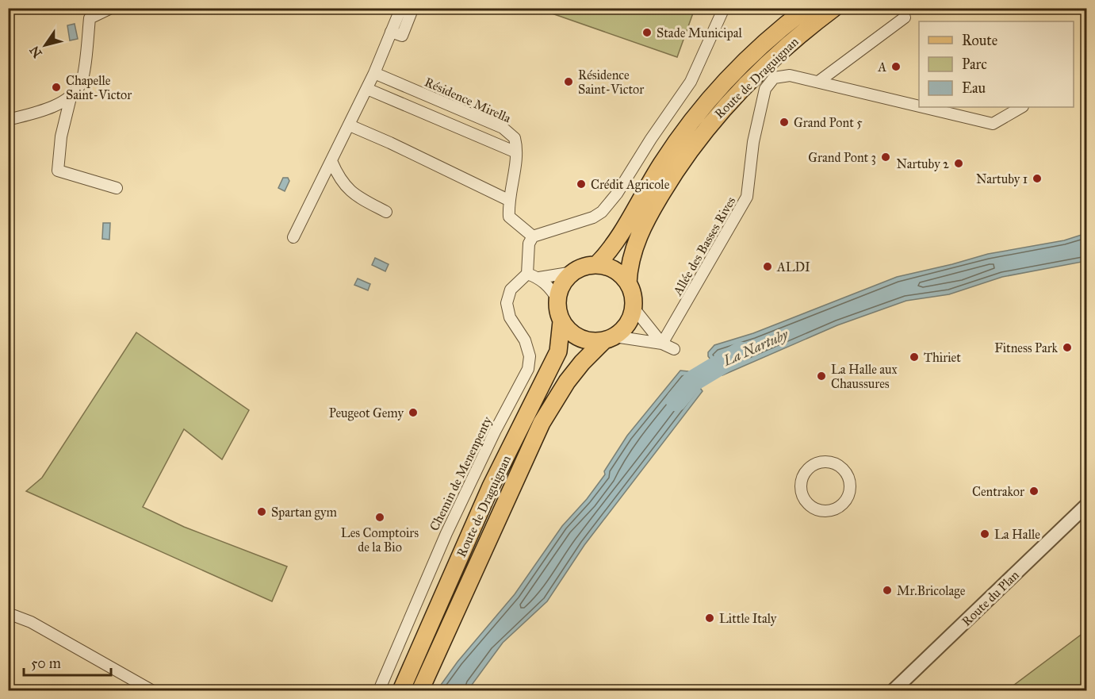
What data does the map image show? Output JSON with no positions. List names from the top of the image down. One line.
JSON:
{"streets":{"main road":["Route de Draguignan"],"street":["Résidence Mirella","Allée des Basses Rives","Chemin de Menenpenty","Route du Plan"]},"water":["La Nartuby"],"places":["Stade Municipal","A","Résidence Saint-Victor","Chapelle Saint-Victor","Grand Pont 5","Grand Pont 3","Nartuby 2","Nartuby 1","Crédit Agricole","ALDI","Fitness Park","Thiriet","La Halle aux Chaussures","Peugeot Gemy","Centrakor","Spartan gym","Les Comptoirs de la Bio","La Halle","Mr.Bricolage","Little Italy"],"legend":["Route","Parc","Eau"],"scale_bar":"50 m","north":"bottom left"}
